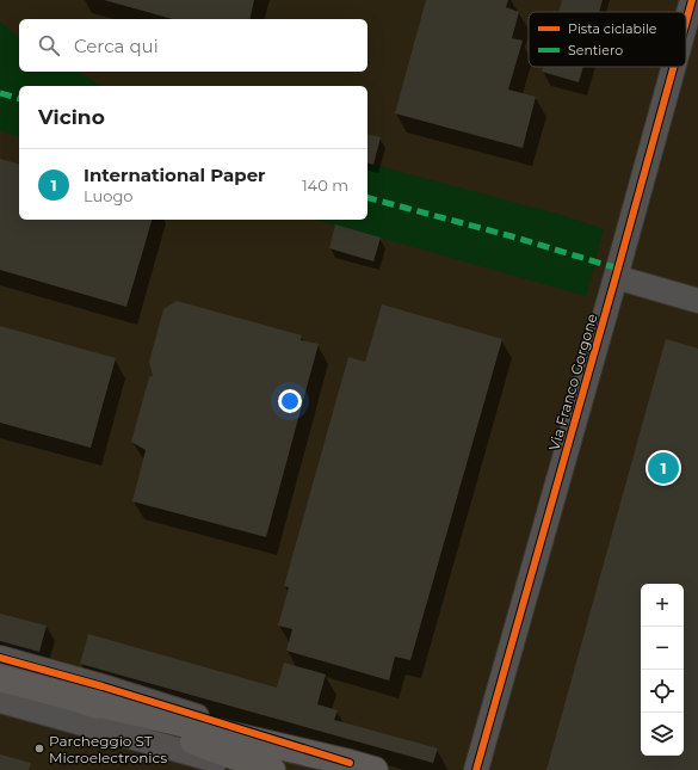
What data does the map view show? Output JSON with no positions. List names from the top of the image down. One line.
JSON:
{"streets":{"street":["Via Franco Gorgone"]},"places":["Parcheggio ST Microelectronics"],"legend":["Pista ciclabile","Sentiero"],"page":{"search":"Cerca qui","heading":"Vicino","list":[{"mark":"1","name":"International Paper","note":"Luogo","value":"140 m"}],"pins":"1","map_buttons":["+","−"]}}
